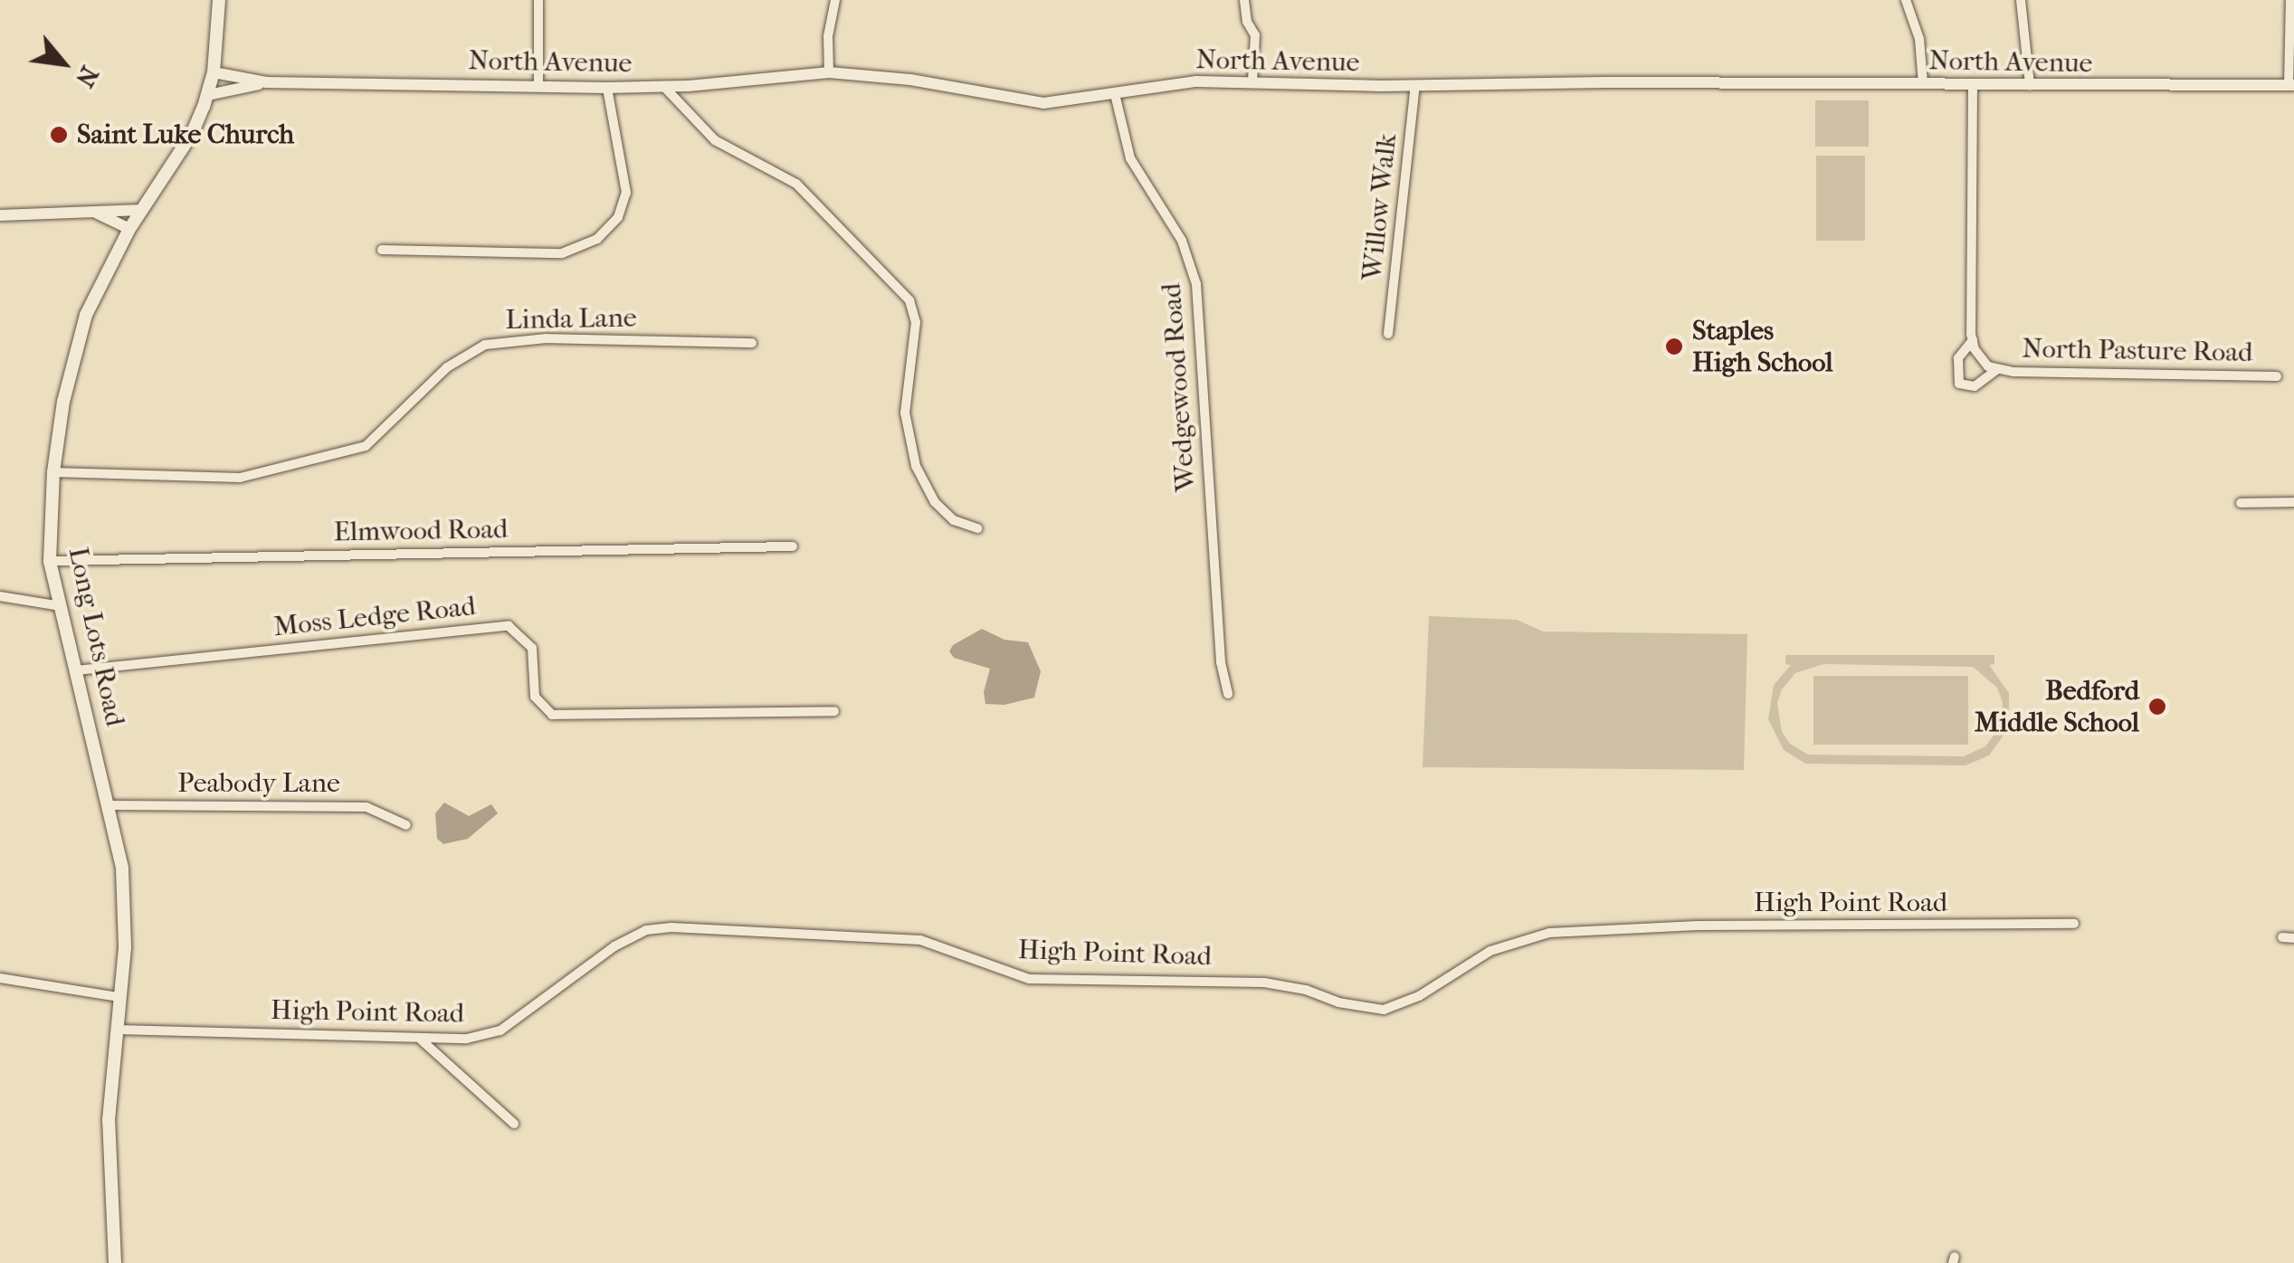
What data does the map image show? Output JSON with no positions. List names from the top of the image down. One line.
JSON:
{"streets":{"main road":["Long Lots Road"],"street":["North Avenue","Willow Walk","Linda Lane","North Pasture Road","Wedgewood Road","Elmwood Road","Moss Ledge Road","Peabody Lane","High Point Road"]},"crossings":[["North Avenue","Willow Walk"],["North Avenue","North Pasture Road"],["North Avenue","Wedgewood Road"],["North Avenue","Long Lots Road"],["Linda Lane","Long Lots Road"],["Elmwood Road","Long Lots Road"],["Moss Ledge Road","Long Lots Road"],["Long Lots Road","Peabody Lane"],["Long Lots Road","High Point Road"]],"places":["Saint Luke Church","Staples High School","Bedford Middle School"],"north":"bottom right"}
